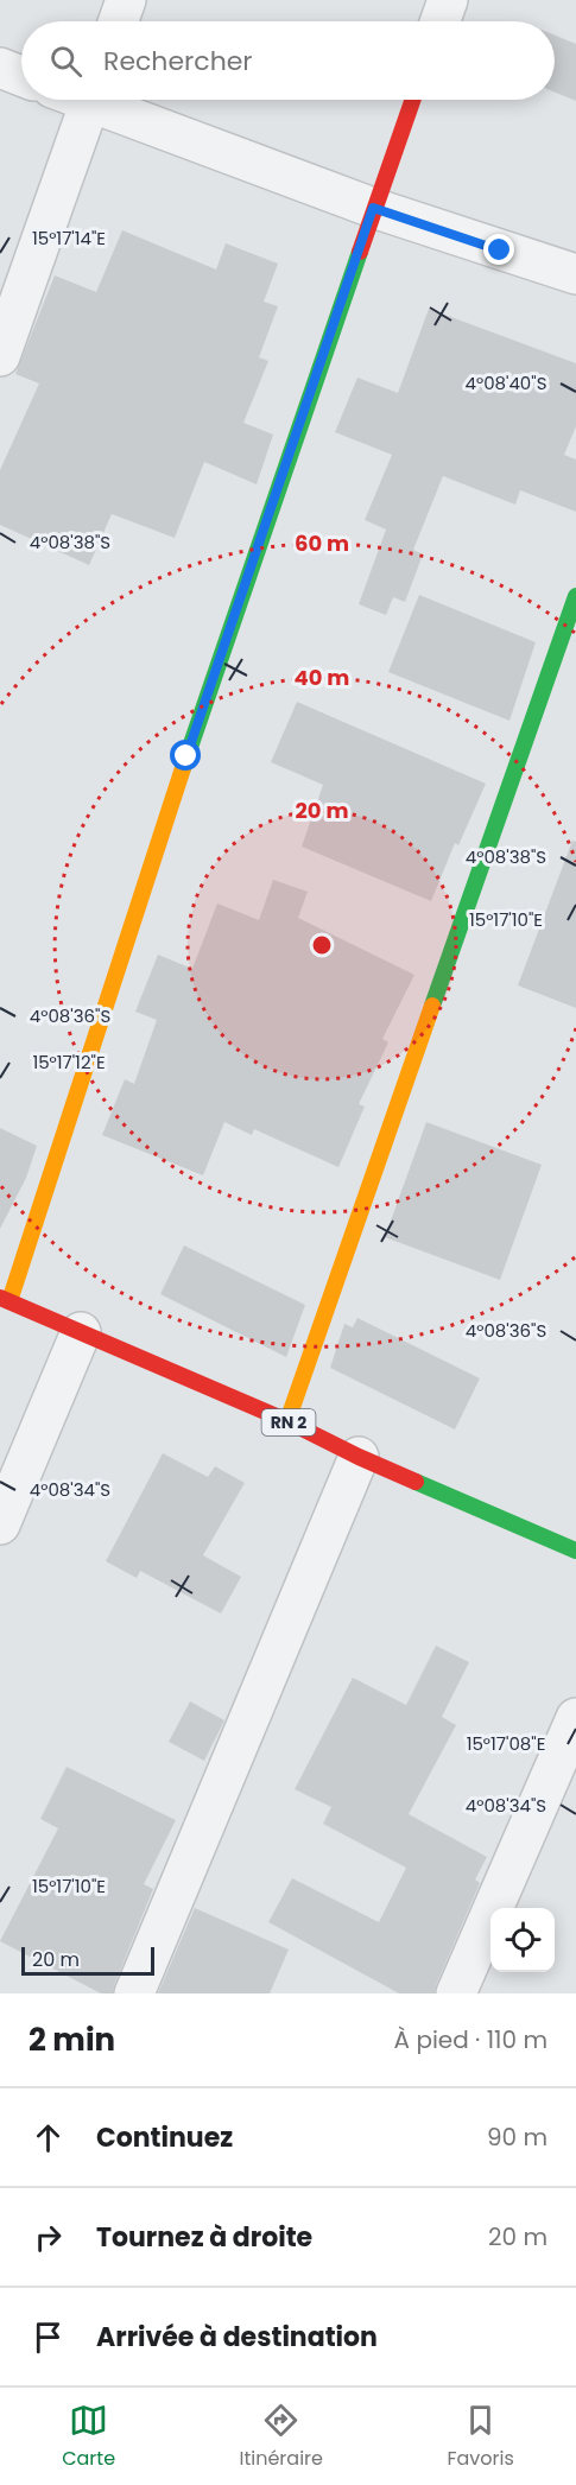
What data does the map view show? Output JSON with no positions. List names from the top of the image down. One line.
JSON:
{"streets":{"main road":["RN 2"]},"scale_bar":"20 m","page":{"search":"Rechercher","scale":"20 m","heading":["2 min","À pied · 110 m"],"list":[["Continuez","90 m"],["Tournez à droite","20 m"],"Arrivée à destination"],"nav":["Carte","Itinéraire","Favoris"]},"coordinates":["15°17'14\"E","4°08'40\"S","4°08'38\"S","15°17'10\"E","4°08'36\"S","15°17'12\"E","4°08'34\"S","15°17'08\"E"],"rings":["60 m","40 m","20 m"]}
